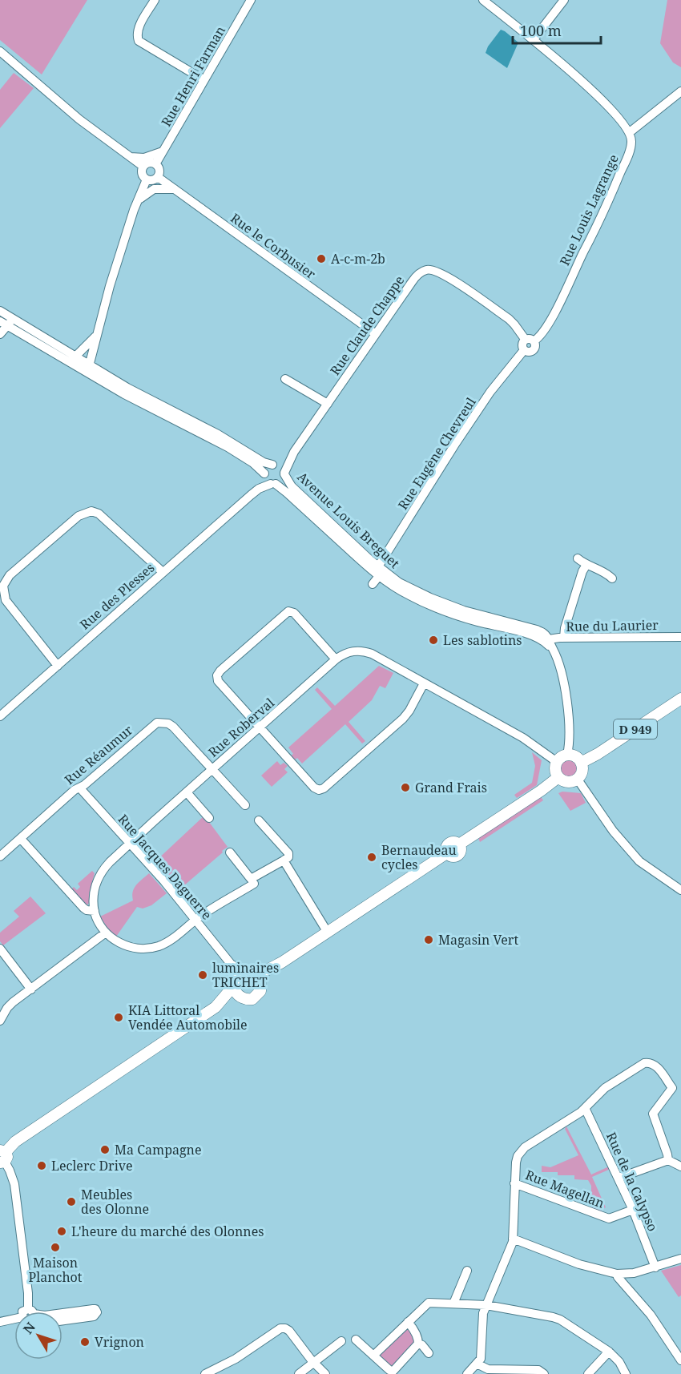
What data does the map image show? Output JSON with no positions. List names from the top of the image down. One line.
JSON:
{"streets":{"main road":["D 949"],"street":["Rue Henri Farman","Rue Louis Lagrange","Rue le Corbusier","Rue Claude Chappe","Rue Eugène Chevreul","Avenue Louis Breguet","Rue des Plesses","Rue du Laurier","Rue Roberval","Rue Réaumur","Rue Jacques Daguerre","Rue de la Calypso","Rue Magellan"]},"crossings":[["Rue Henri Farman","Rue le Corbusier"],["Rue Louis Lagrange","Rue Claude Chappe"],["Rue Louis Lagrange","Rue Eugène Chevreul"],["Rue le Corbusier","Rue Claude Chappe"],["Rue Claude Chappe","Avenue Louis Breguet"],["Rue Claude Chappe","Rue des Plesses"],["Rue Eugène Chevreul","Avenue Louis Breguet"],["Avenue Louis Breguet","Rue des Plesses"],["Avenue Louis Breguet","Rue du Laurier"],["Rue Roberval","D 949"],["Rue Roberval","Rue Réaumur"],["Rue Roberval","Rue Jacques Daguerre"],["Rue Réaumur","Rue Jacques Daguerre"],["Rue de la Calypso","Rue Magellan"]],"places":["A-c-m-2b","Les sablotins","Grand Frais","Bernaudeau cycles","Magasin Vert","luminaires TRICHET","KIA Littoral Vendée Automobile","Ma Campagne","Leclerc Drive","Meubles des Olonne","L'heure du marché des Olonnes","Maison Planchot","Vrignon"],"scale_bar":"100 m","north":"top left"}
